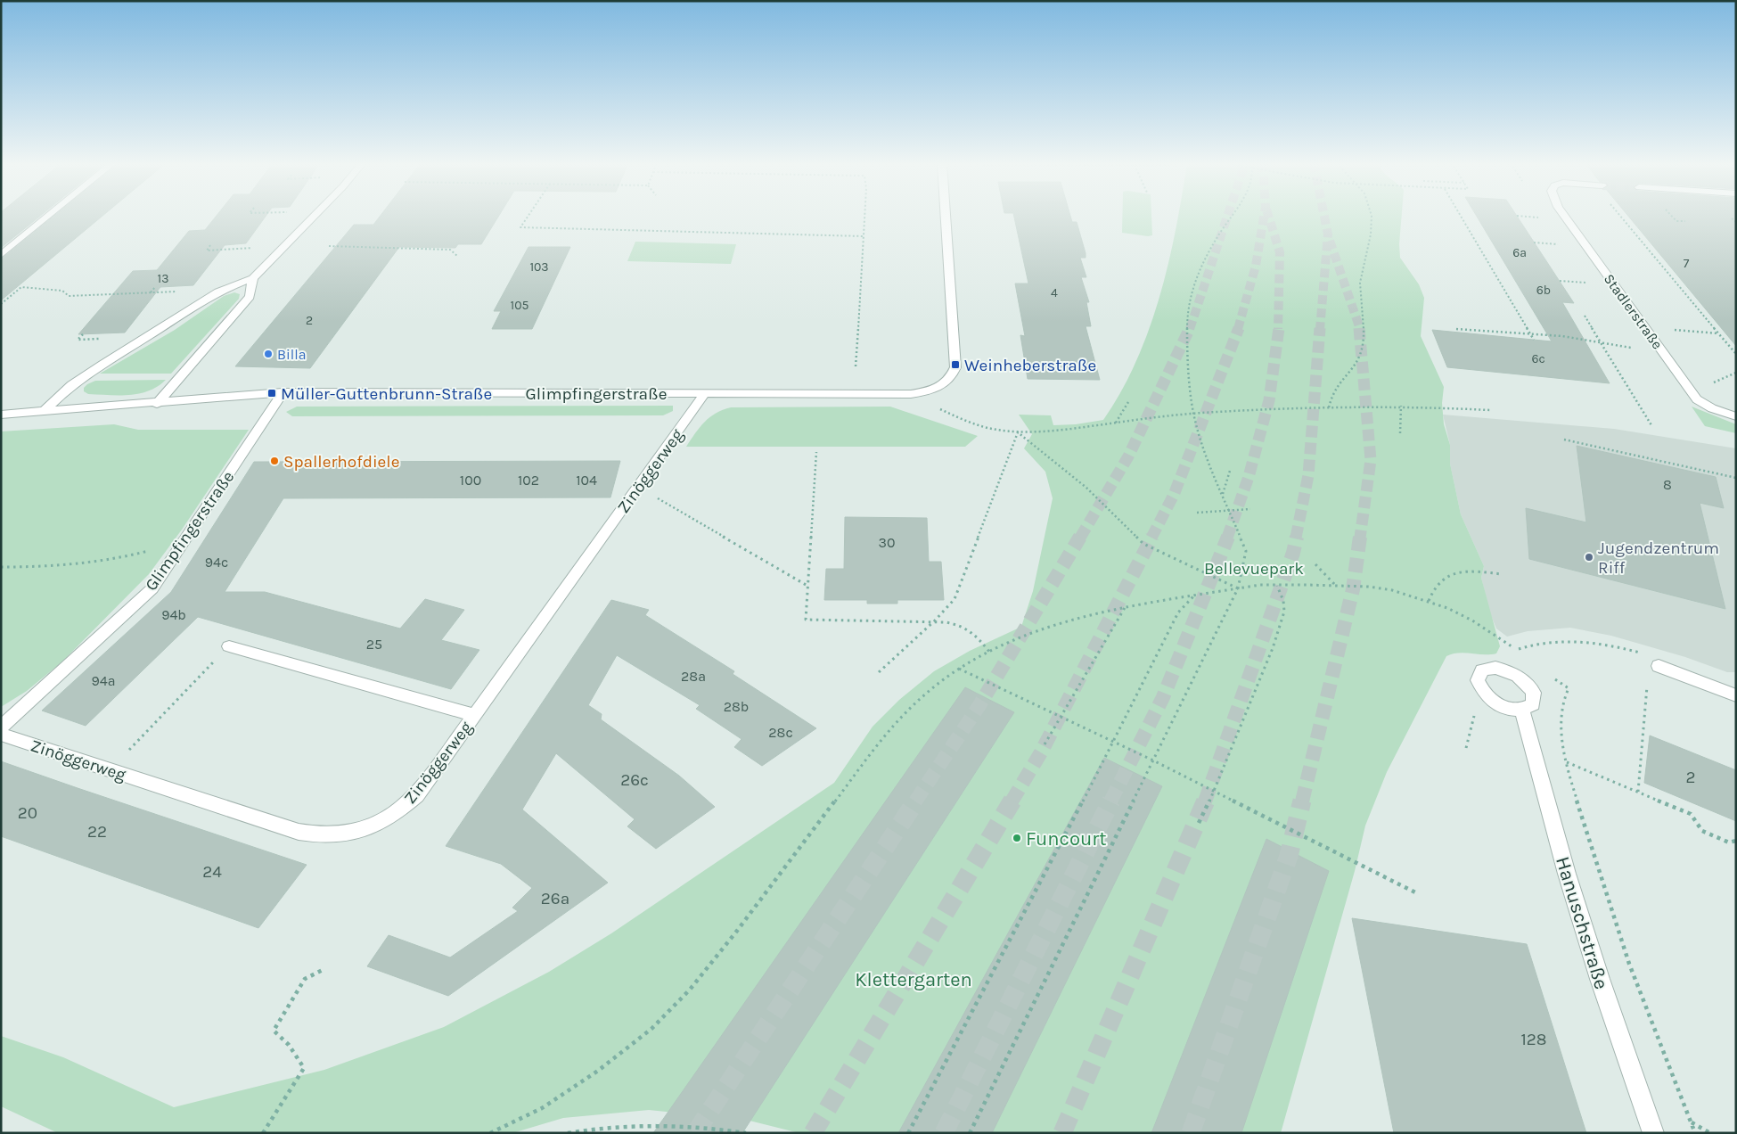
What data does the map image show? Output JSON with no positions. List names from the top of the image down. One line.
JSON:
{"streets":{"street":["Stadlerstraße","Glimpfingerstraße","Zinöggerweg","Hanuschstraße"]},"crossings":[["Glimpfingerstraße","Zinöggerweg"]],"parks":["Bellevuepark","Klettergarten"],"places":{"other":["Billa","Spallerhofdiele","Jugendzentrum Riff","Funcourt"],"transit":["Weinheberstraße","Müller-Guttenbrunn-Straße"]},"house_numbers":["6a","7","103","13","6b","4","105","2","6c","100","102","104","8","30","94c","94b","25","28a","94a","28b","28c","2","26c","20","22","24","26a","128"]}
